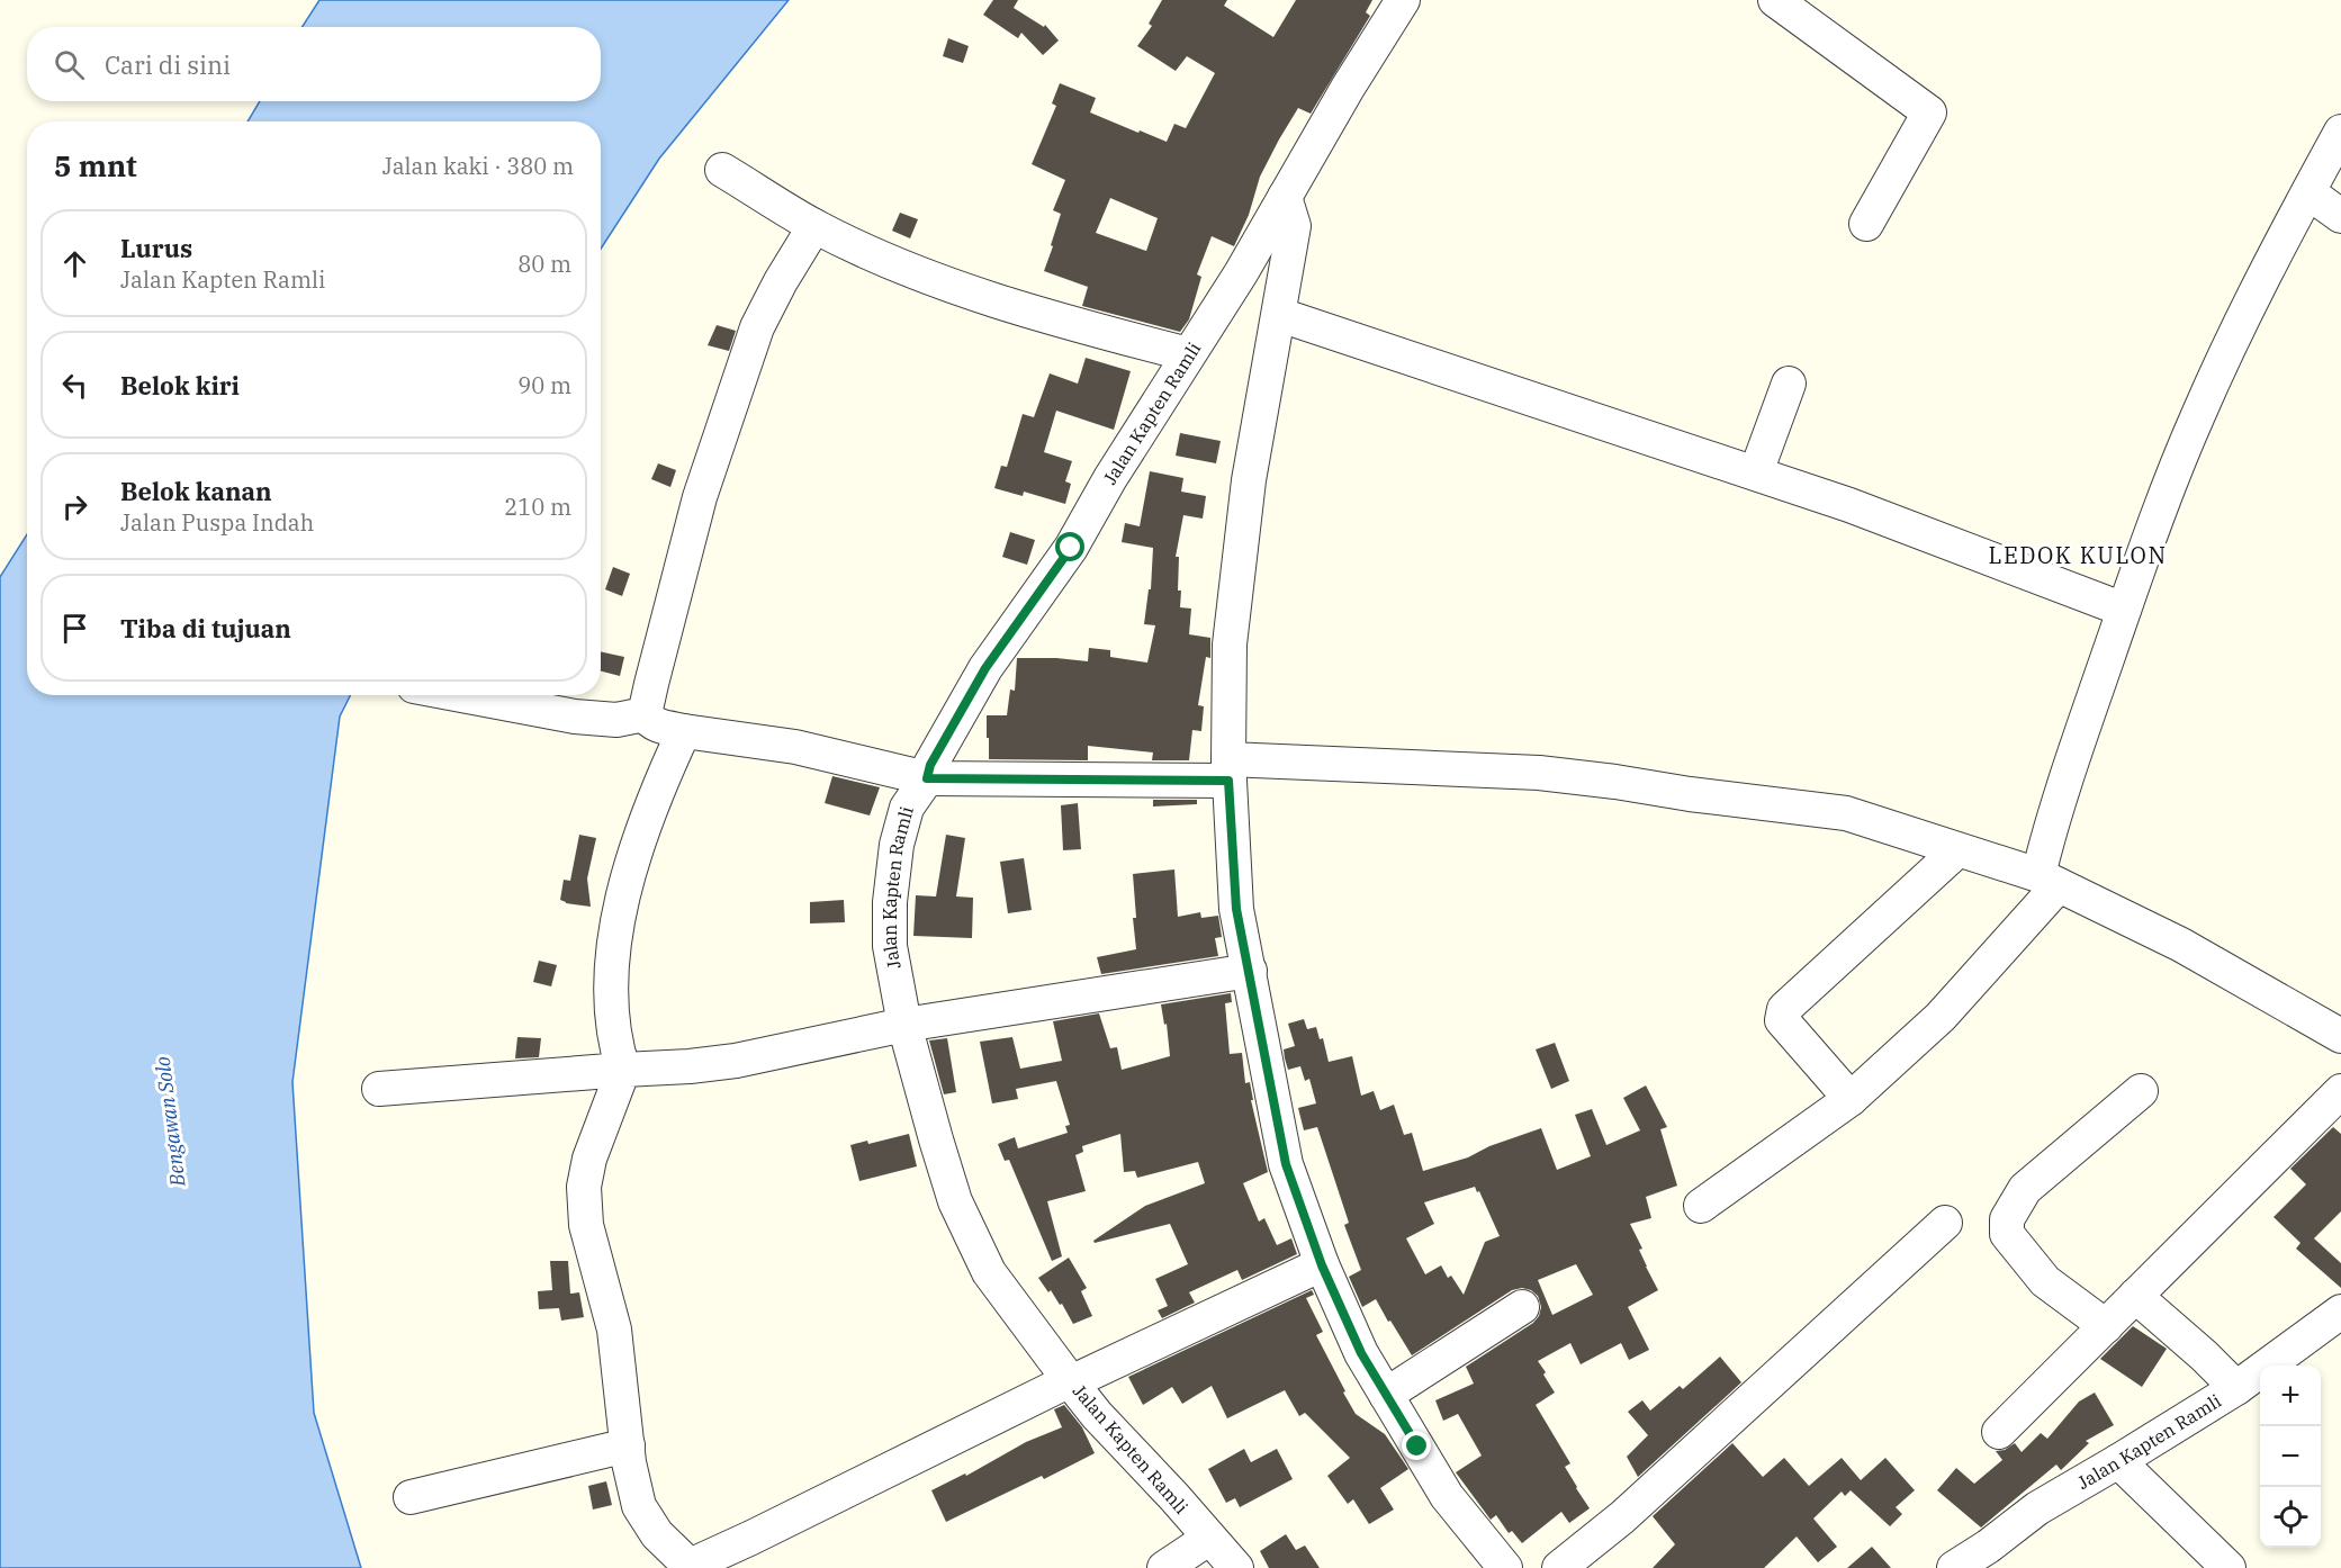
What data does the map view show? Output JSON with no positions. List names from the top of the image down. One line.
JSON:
{"streets":{"street":["Jalan Kapten Ramli"]},"districts":["LEDOK KULON"],"water":["Bengawan Solo"],"page":{"search":"Cari di sini","heading":["5 mnt","Jalan kaki · 380 m"],"list":[["Lurus","Jalan Kapten Ramli","80 m"],["Belok kiri","90 m"],["Belok kanan","Jalan Puspa Indah","210 m"],"Tiba di tujuan"],"map_buttons":["+","−"]}}
